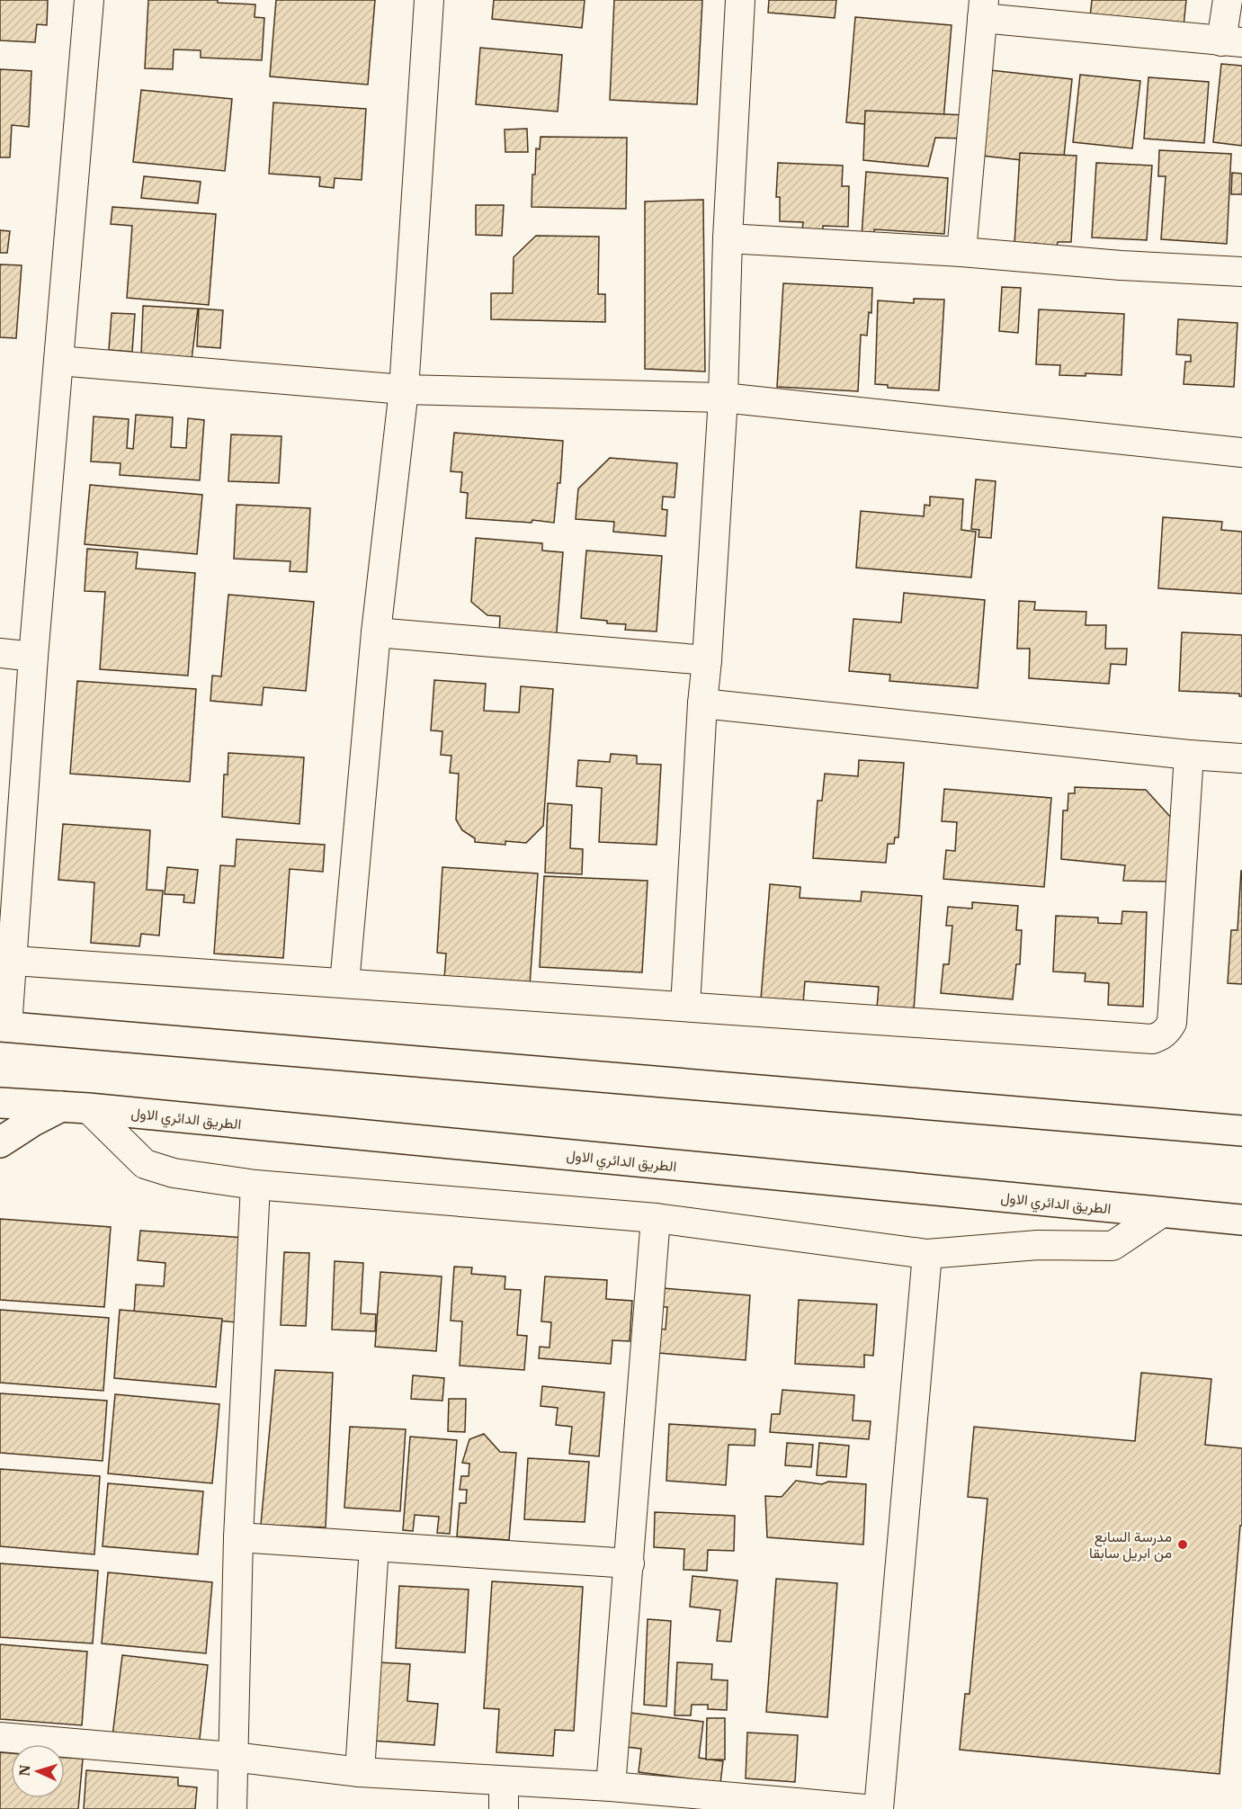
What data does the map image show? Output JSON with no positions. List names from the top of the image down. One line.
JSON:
{"streets":{"main road":["الطريق الدائري الاول"]},"places":["مدرسة السابع من ابريل سابقا"],"north":"left"}
